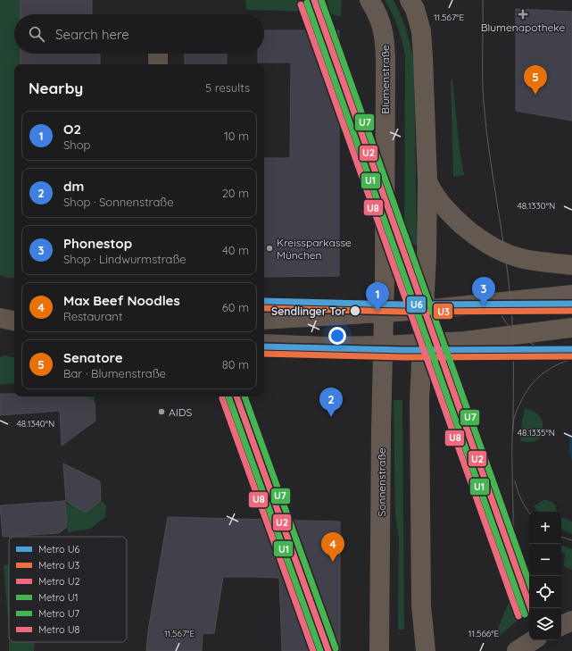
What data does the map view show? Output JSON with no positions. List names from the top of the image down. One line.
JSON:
{"streets":{"main road":["Blumenstraße","Sonnenstraße"]},"crossings":[["Blumenstraße","Sonnenstraße"]],"places":{"health":["Blumenapotheke"],"other":["Kreissparkasse München","Sendlinger Tor","AIDS"]},"lines":["metro line U2","metro line U7","metro line U1","metro line U8","metro line U6","metro line U3"],"legend":["Metro U6","Metro U3","Metro U2","Metro U1","Metro U7","Metro U8"],"page":{"search":"Search here","heading":["Nearby","5 results"],"pins":["5","3","1","2","4"],"list":[{"mark":"1","name":"O2","note":"Shop","value":"10 m"},{"mark":"2","name":"dm","note":"Shop · Sonnenstraße","value":"20 m"},{"mark":"3","name":"Phonestop","note":"Shop · Lindwurmstraße","value":"40 m"},{"mark":"4","name":"Max Beef Noodles","note":"Restaurant","value":"60 m"},{"mark":"5","name":"Senatore","note":"Bar · Blumenstraße","value":"80 m"}],"map_buttons":["+","−"]},"coordinates":["11.567°E","48.1330°N","48.1340°N","48.1335°N","11.566°E"]}
